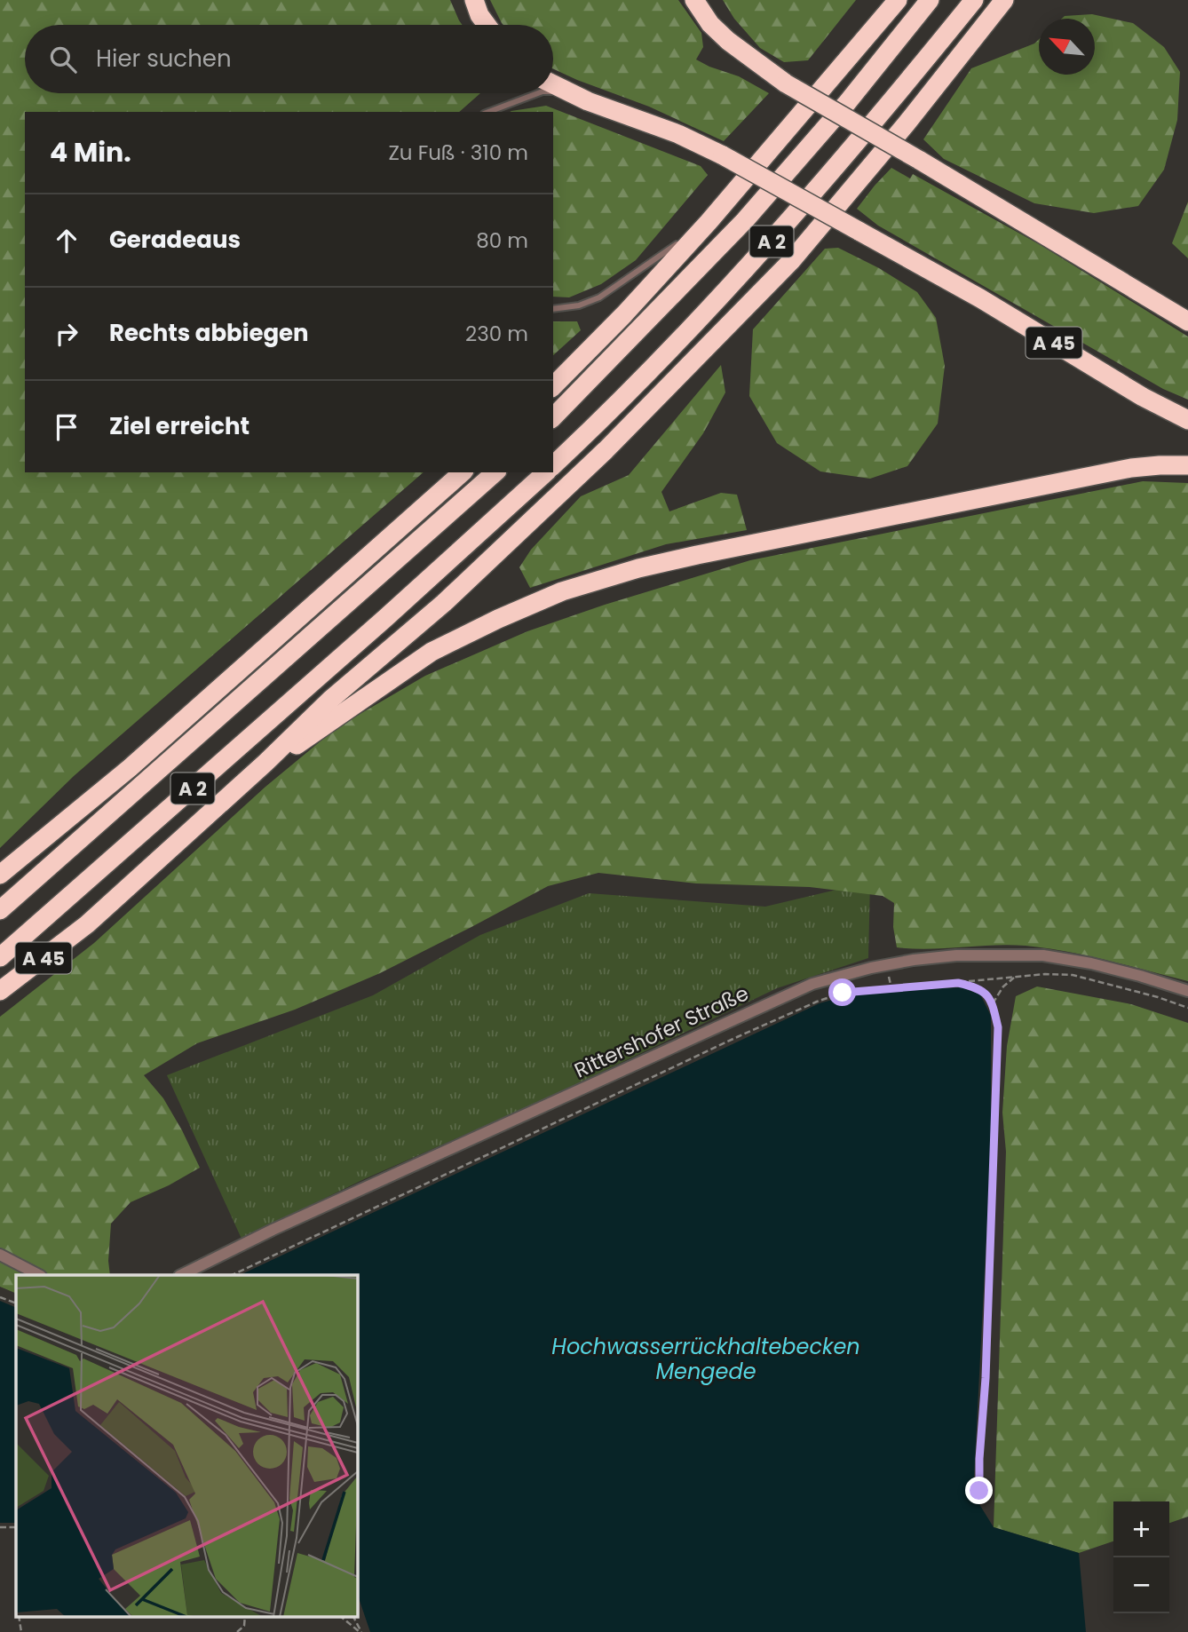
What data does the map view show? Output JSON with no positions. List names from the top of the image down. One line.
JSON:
{"streets":{"highway":["A 2","A 45"],"street":["Rittershofer Straße"]},"water":["Hochwasserrückhaltebecken Mengede"],"north":"top left","page":{"search":"Hier suchen","heading":["4 Min.","Zu Fuß · 310 m"],"list":[["Geradeaus","80 m"],["Rechts abbiegen","230 m"],"Ziel erreicht"],"map_buttons":["+","−"]}}
